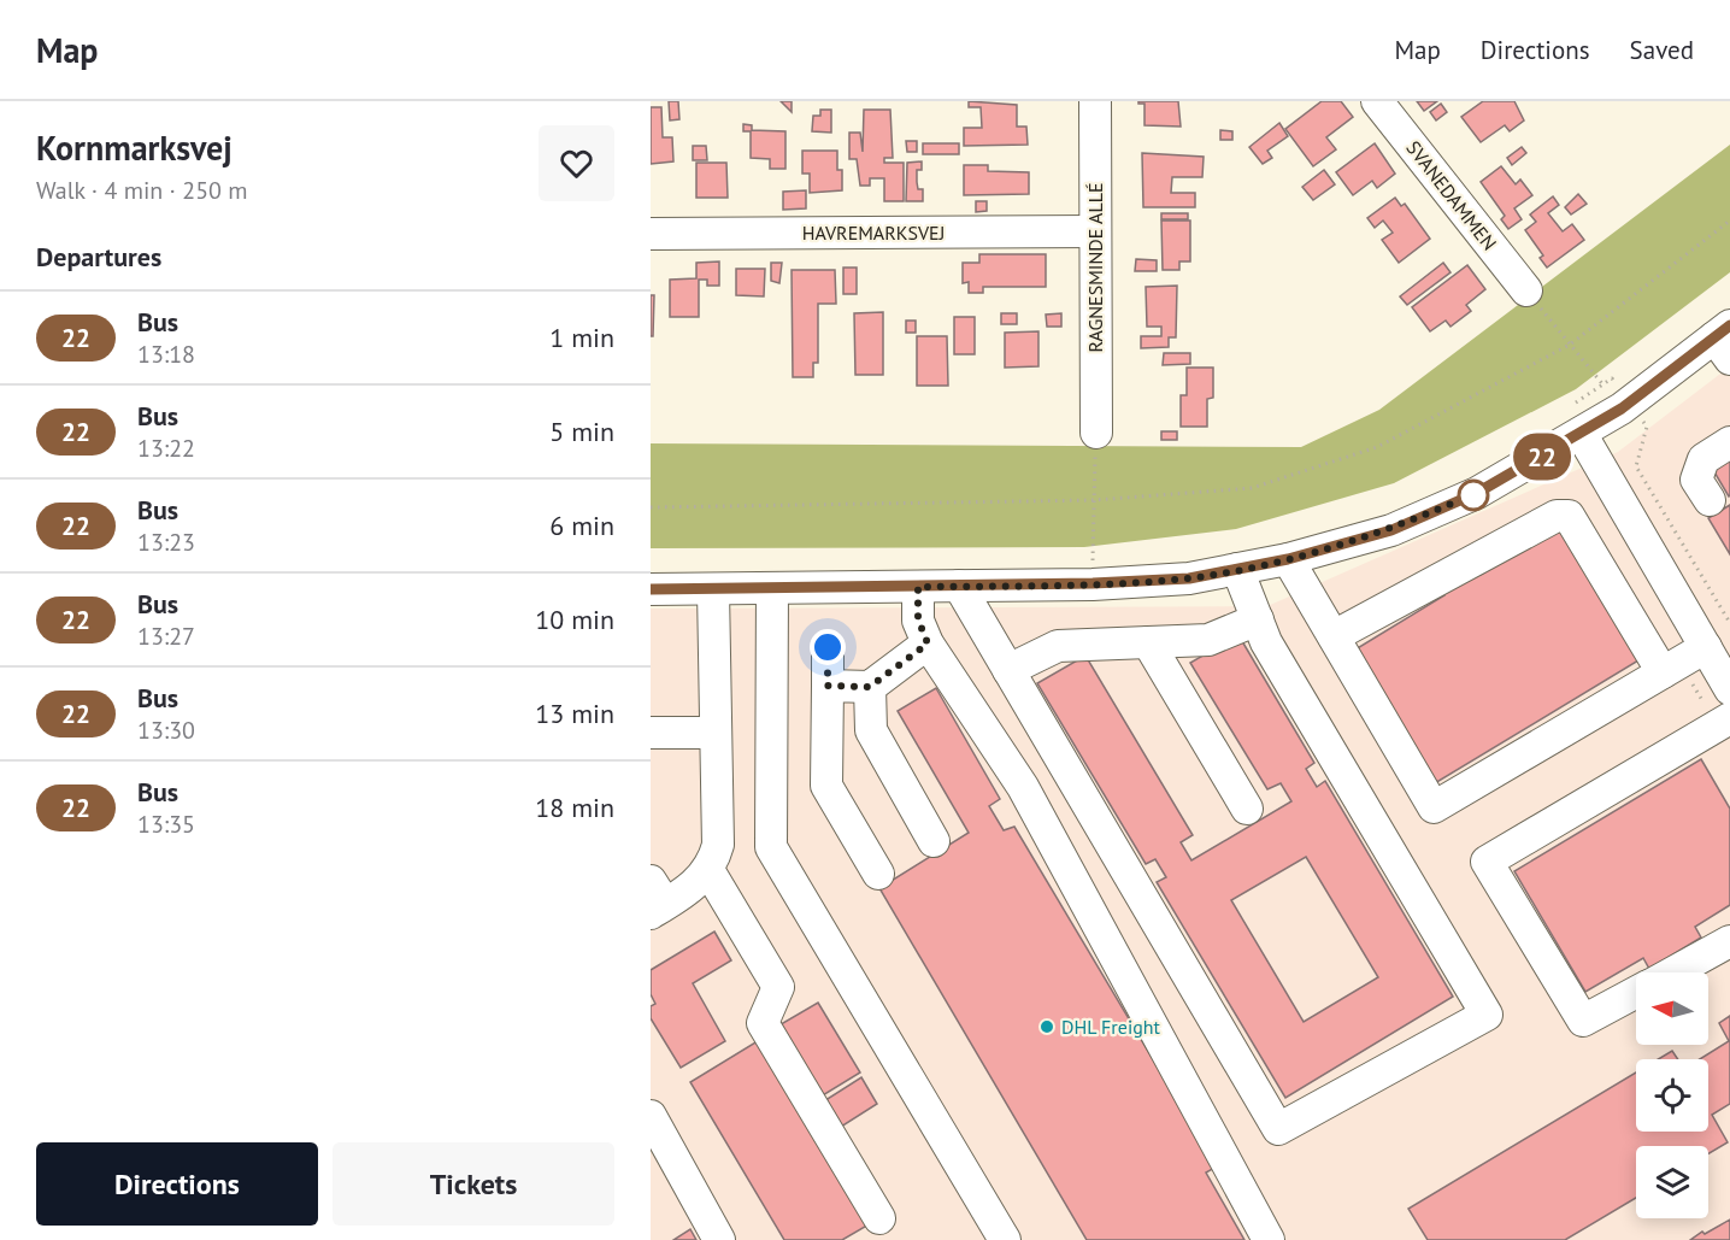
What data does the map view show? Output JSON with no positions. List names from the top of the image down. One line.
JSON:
{"streets":{"street":["SVANEDAMMEN","HAVREMARKSVEJ","RAGNESMINDE ALLÉ"]},"crossings":[["HAVREMARKSVEJ","RAGNESMINDE ALLÉ"]],"places":["DHL Freight"],"lines":["bus line 22"],"north":"left","page":{"header":"Map","nav":["Map","Directions","Saved"],"heading":[["Kornmarksvej","Walk · 4 min · 250 m"],"Departures"],"on_map":"22","list":[{"mark":"22","name":"Bus","note":"13:18","value":"1 min"},{"mark":"22","name":"Bus","note":"13:22","value":"5 min"},{"mark":"22","name":"Bus","note":"13:23","value":"6 min"},{"mark":"22","name":"Bus","note":"13:27","value":"10 min"},{"mark":"22","name":"Bus","note":"13:30","value":"13 min"},{"mark":"22","name":"Bus","note":"13:35","value":"18 min"}],"buttons":["Directions","Tickets"]}}
